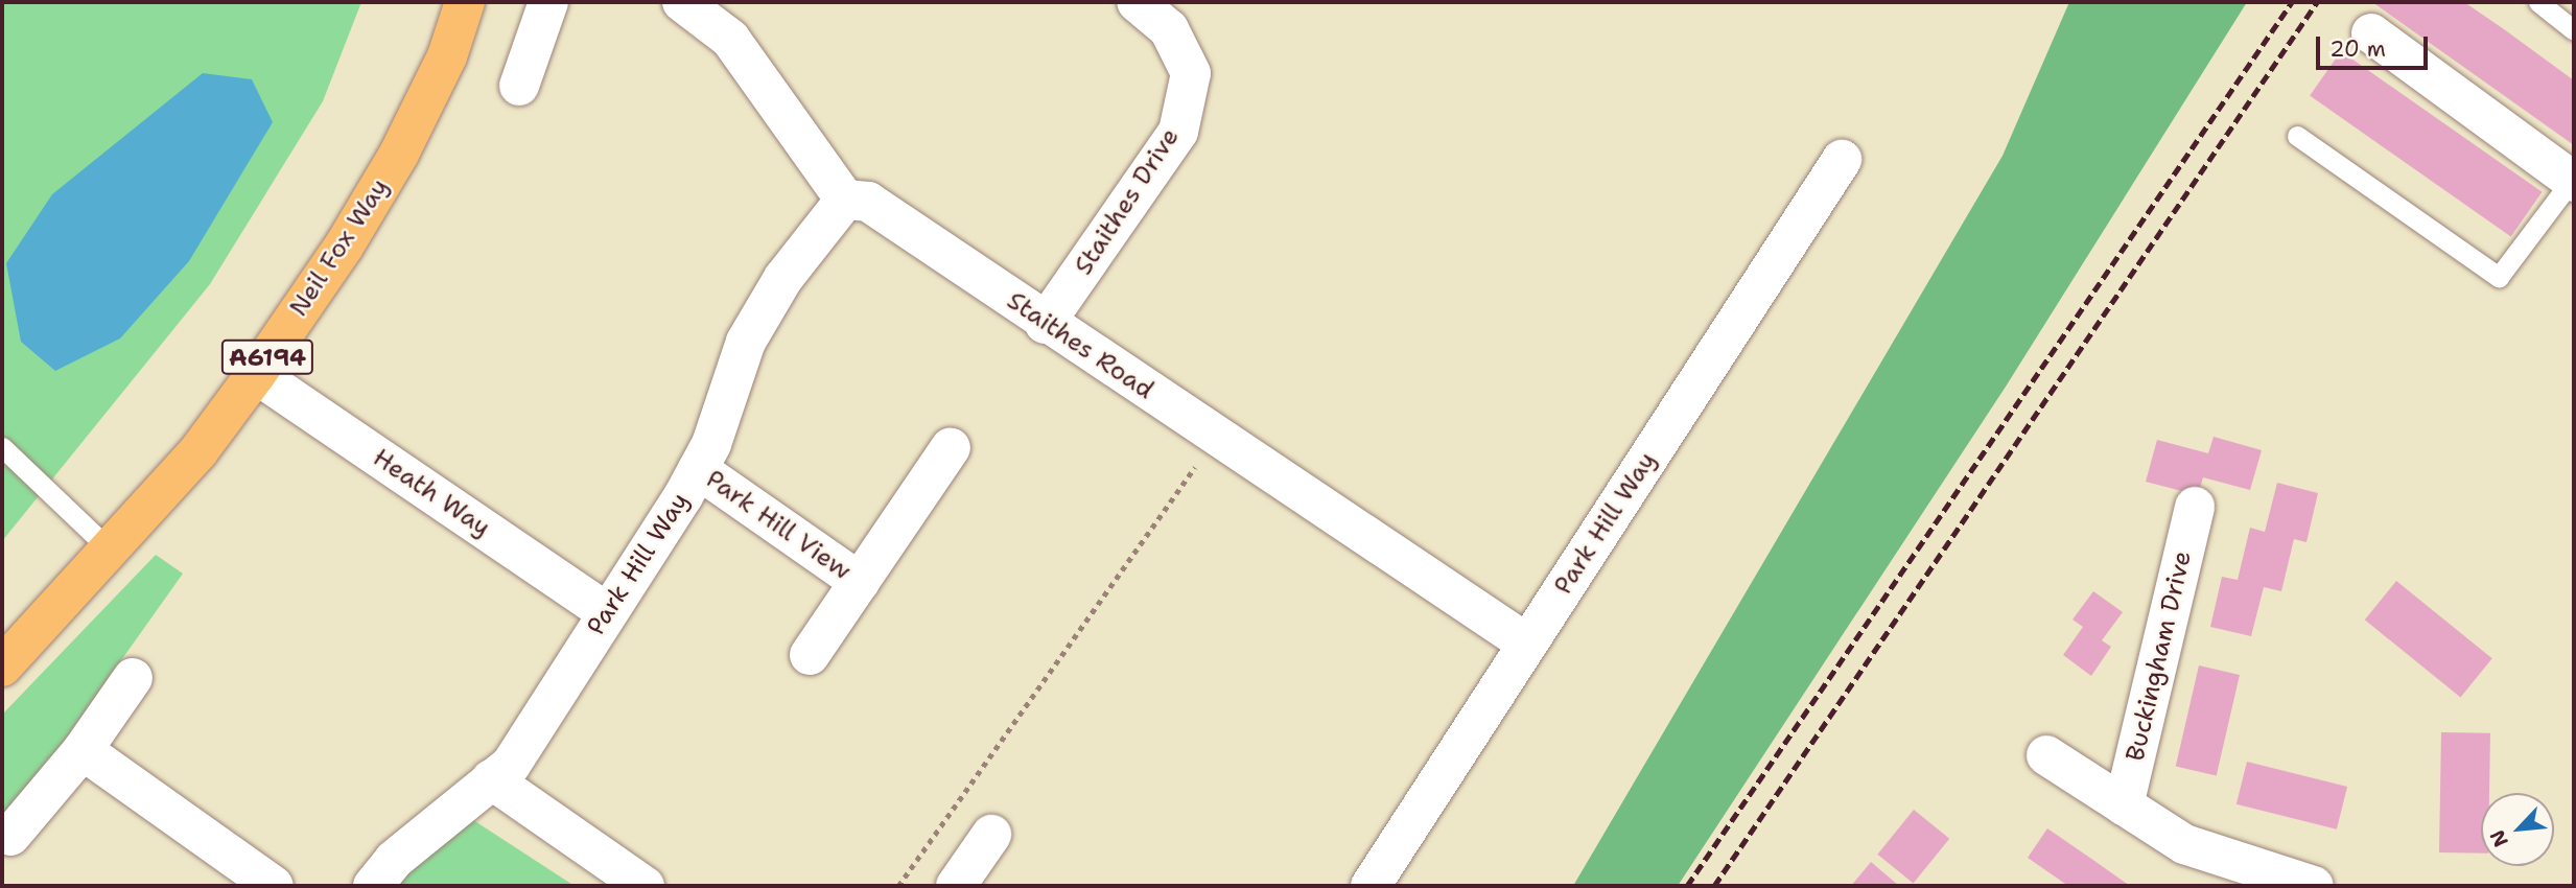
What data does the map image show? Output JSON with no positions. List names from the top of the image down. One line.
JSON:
{"streets":{"main road":["Neil Fox Way","A6194"],"street":["Staithes Drive","Staithes Road","Heath Way","Park Hill Way","Park Hill View","Buckingham Drive"]},"crossings":[["Staithes Drive","Staithes Road"],["Neil Fox Way","Heath Way"],["Staithes Road","Park Hill Way"],["Heath Way","Park Hill Way"],["Park Hill Way","Park Hill View"]],"scale_bar":"20 m","north":"bottom left"}
